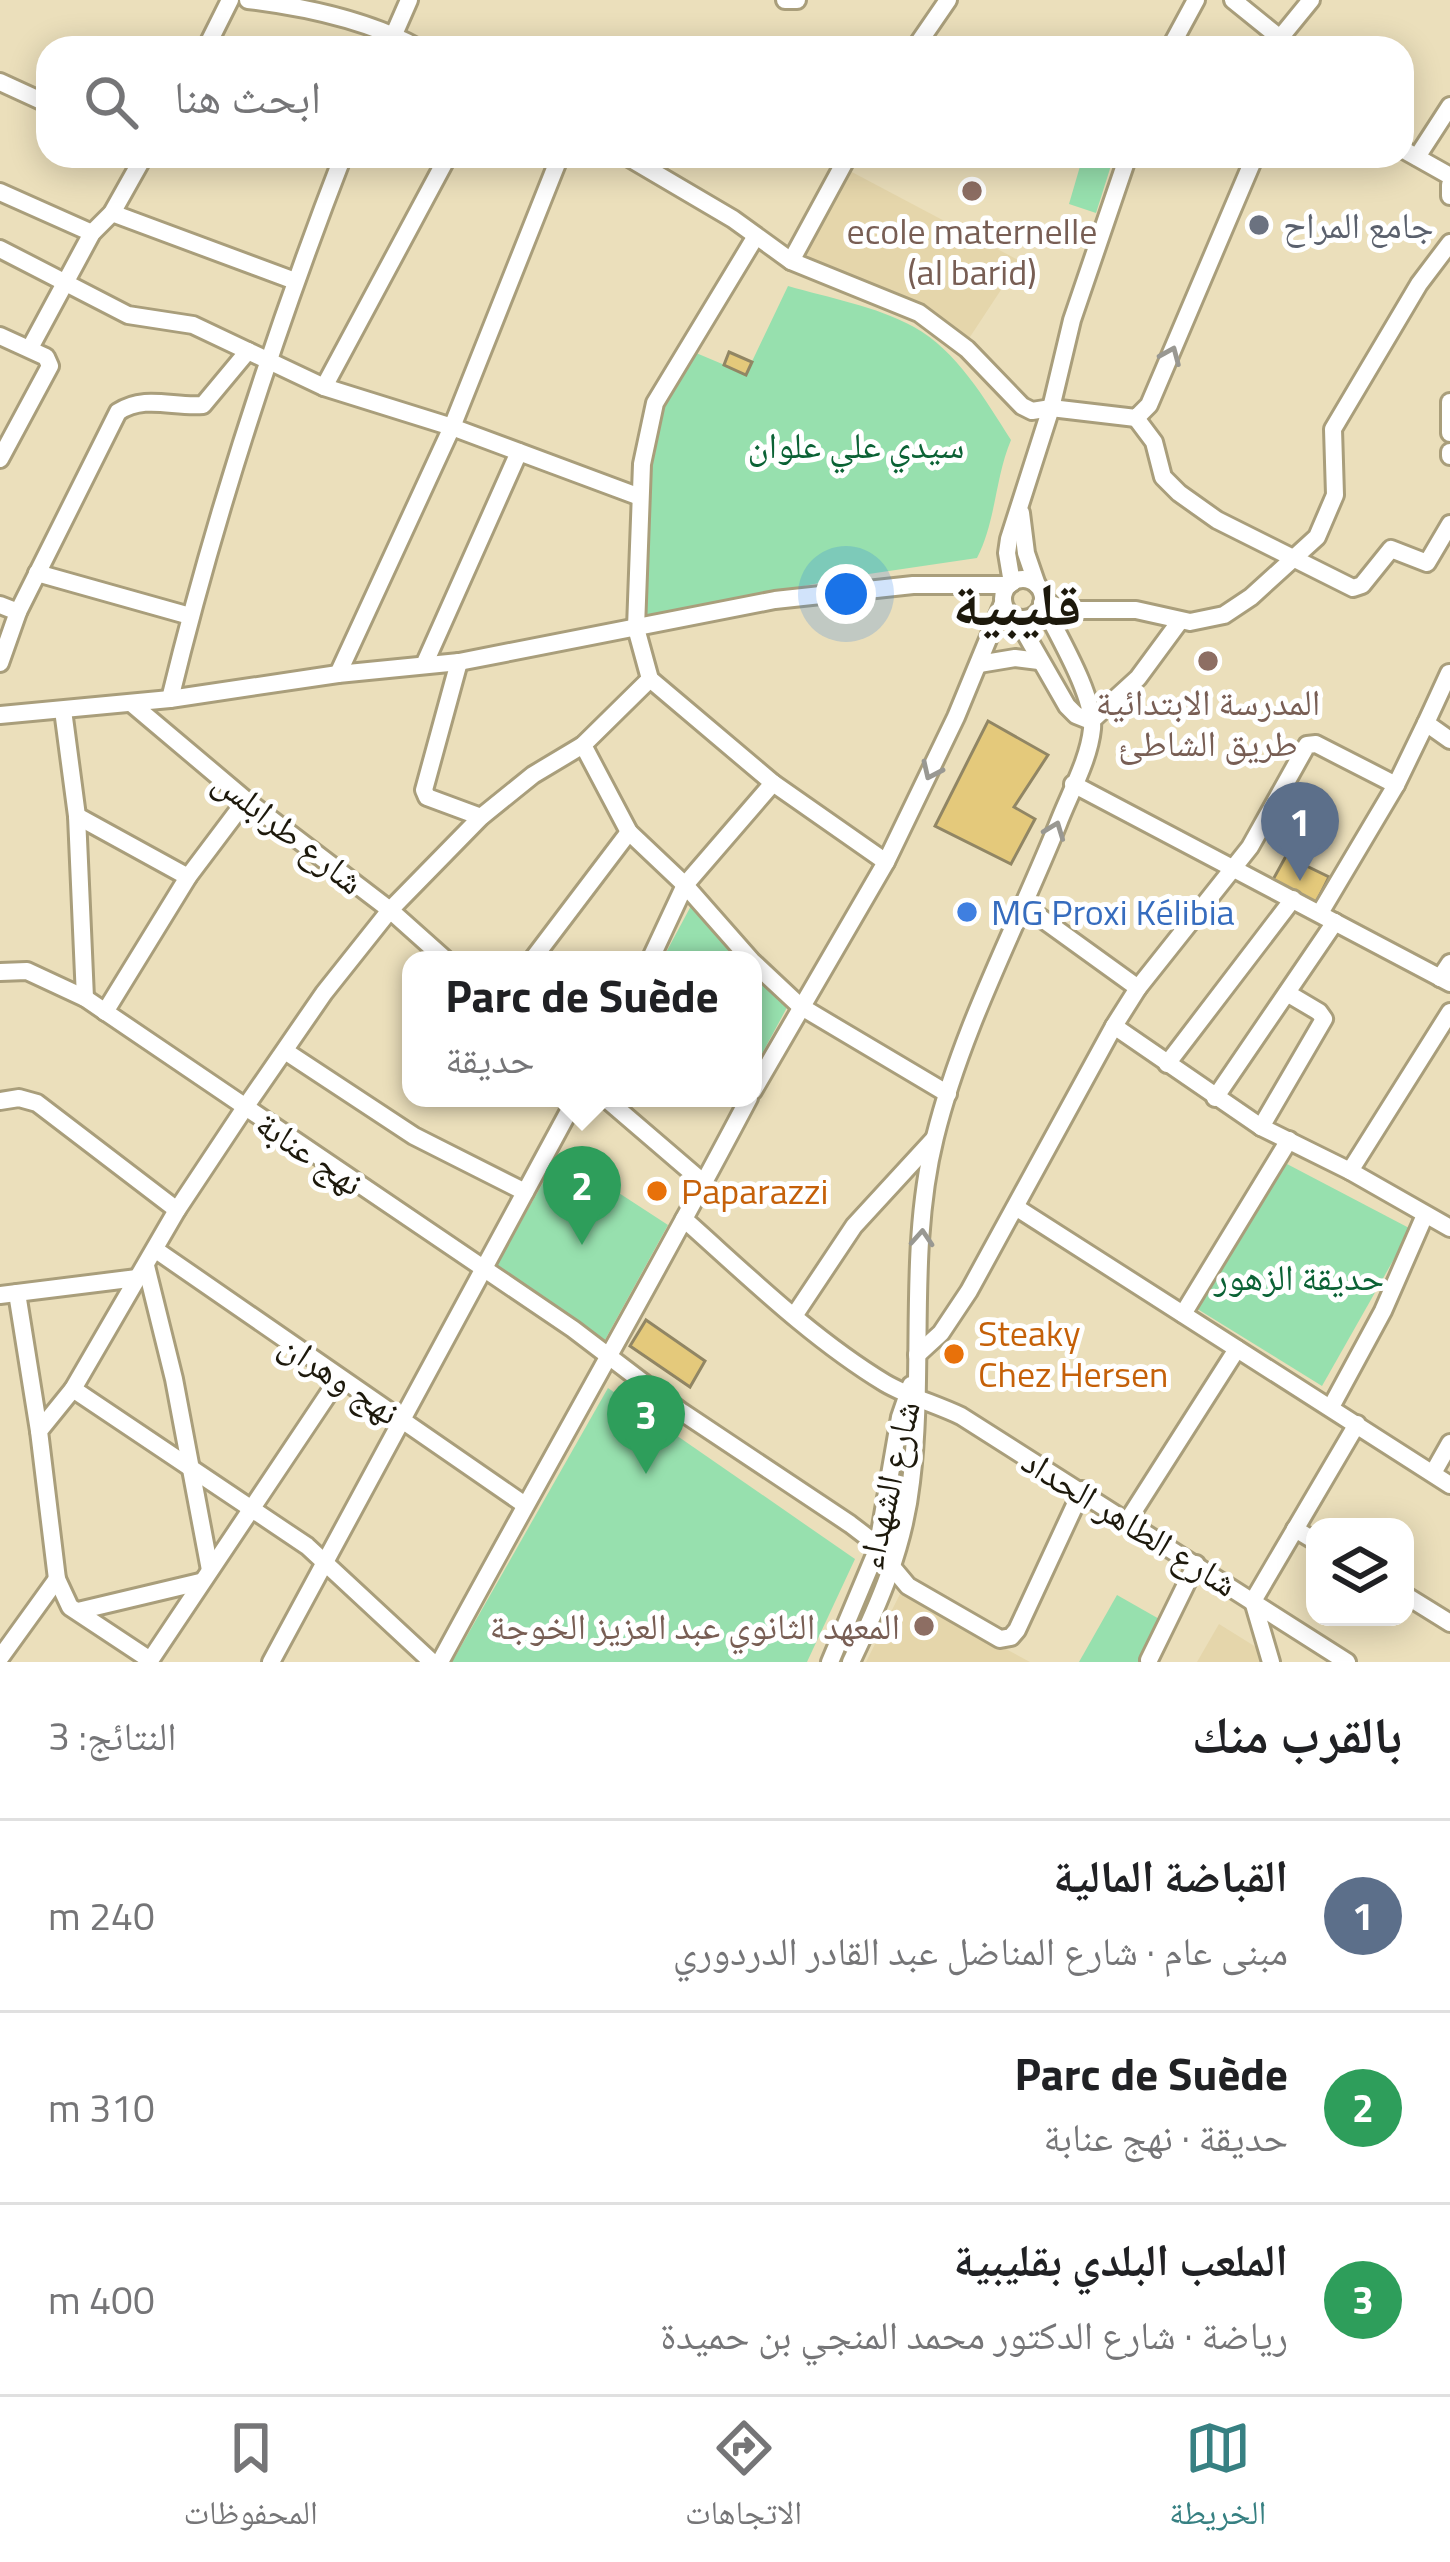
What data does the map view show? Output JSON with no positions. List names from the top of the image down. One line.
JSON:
{"streets":{"street":["شارع طرابلس","نهج عنابة","نهج وهران","شارع الشهداء","شارع الطاهر الحداد"]},"crossings":[["نهج عنابة","شارع الشهداء"],["نهج عنابة","شارع الطاهر الحداد"],["شارع الشهداء","شارع الطاهر الحداد"]],"districts":["قليبية"],"parks":["سيدي علي علوان","حديقة الزهور"],"places":["ecole maternelle (al barid)","جامع المراح","المدرسة الابتدائية طريق الشاطئ","MG Proxi Kélibia","Paparazzi","Steaky Chez Hersen","المعهد الثانوي عبد العزيز الخوجة"],"page":{"search":"ابحث هنا","pins":["1","2","3"],"popup":["Parc de Suède","حديقة"],"heading":["بالقرب منك","النتائج: 3"],"list":[{"mark":"1","name":"القباضة المالية","note":"مبنى عام · شارع المناضل عبد القادر الدردوري","value":"240 m"},{"mark":"2","name":"Parc de Suède","note":"حديقة · نهج عنابة","value":"310 m"},{"mark":"3","name":"الملعب البلدي بقليبية","note":"رياضة · شارع الدكتور محمد المنجي بن حميدة","value":"400 m"}],"nav":["الخريطة","الاتجاهات","المحفوظات"]}}
